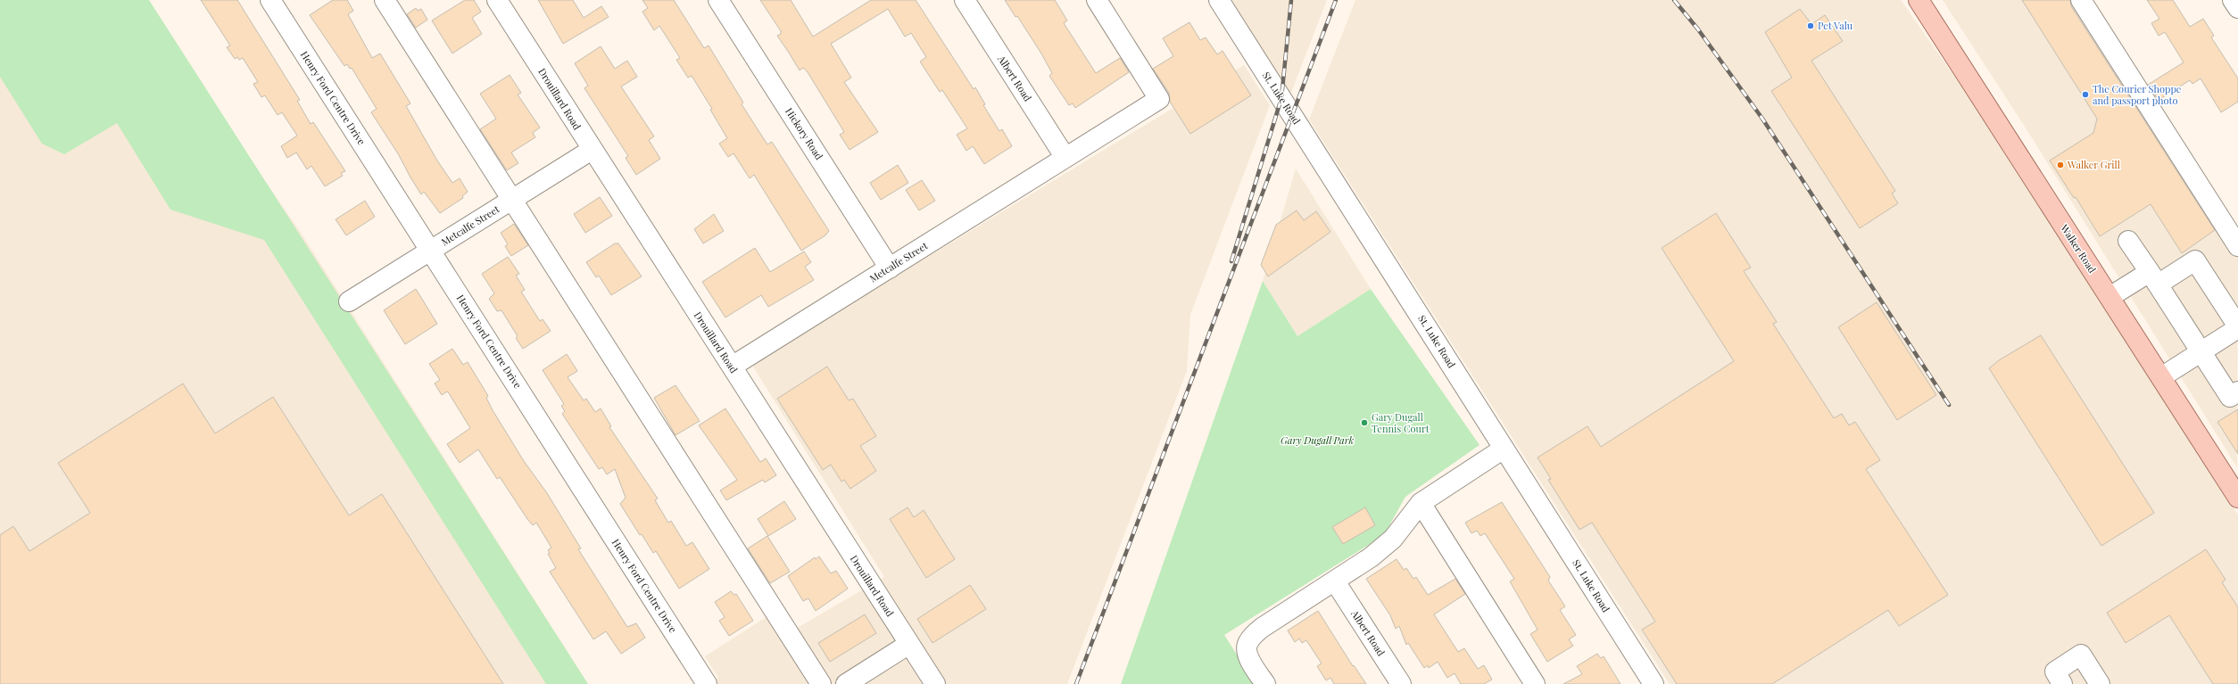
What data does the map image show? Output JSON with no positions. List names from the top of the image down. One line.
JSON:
{"streets":{"main road":["Walker Road"],"street":["Albert Road","Henry Ford Centre Drive","St. Luke Road","Drouillard Road","Hickory Road","Metcalfe Street"]},"crossings":[["Albert Road","Metcalfe Street"],["Henry Ford Centre Drive","Metcalfe Street"],["Drouillard Road","Metcalfe Street"],["Hickory Road","Metcalfe Street"]],"parks":["Gary Dugall Park"],"places":["Pet Valu","The Courier Shoppe and passport photo","Walker Grill","Gary Dugall Tennis Court"]}
